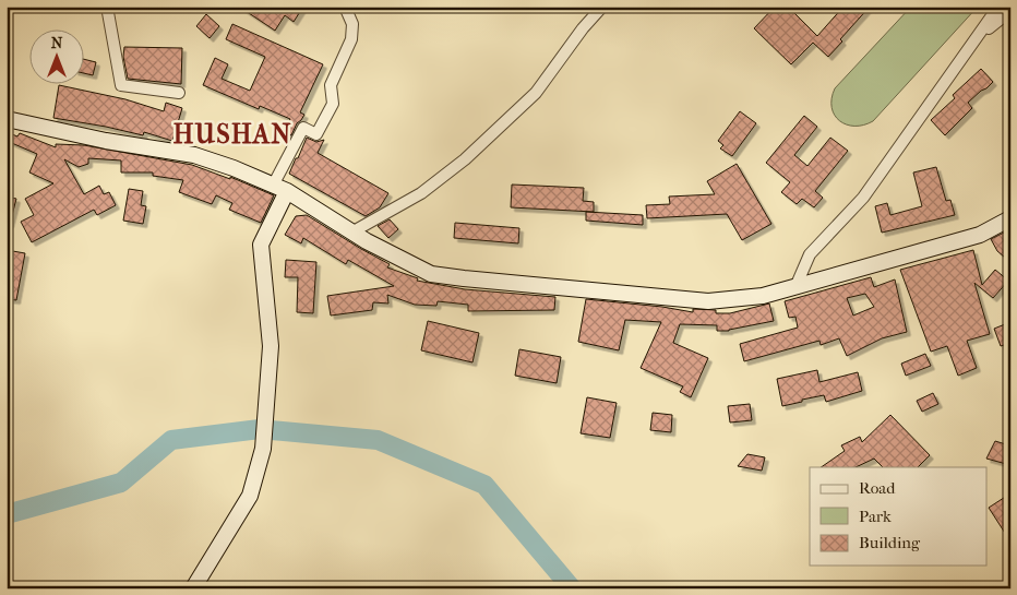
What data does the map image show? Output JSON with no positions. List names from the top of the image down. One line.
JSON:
{"districts":["HUSHAN"],"legend":["Road","Park","Building"],"north":"top"}
